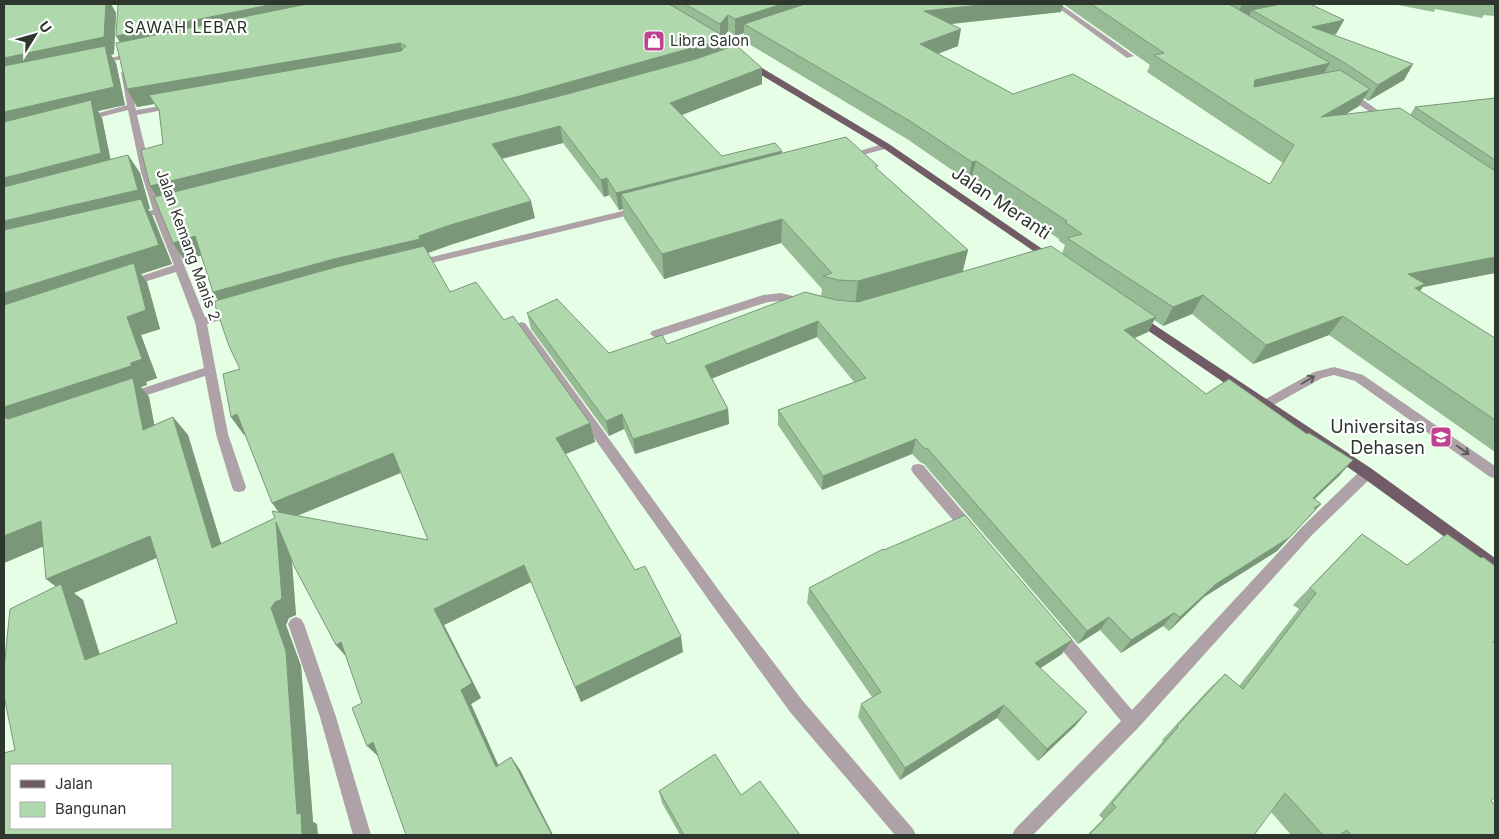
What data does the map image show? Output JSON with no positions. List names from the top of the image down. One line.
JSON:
{"streets":{"main road":["Jalan Meranti"],"street":["Jalan Kemang Manis 2"]},"districts":["SAWAH LEBAR"],"places":{"shop":["Libra Salon"],"school or university":["Universitas Dehasen"]},"legend":["Jalan","Bangunan"],"north":"top right"}
